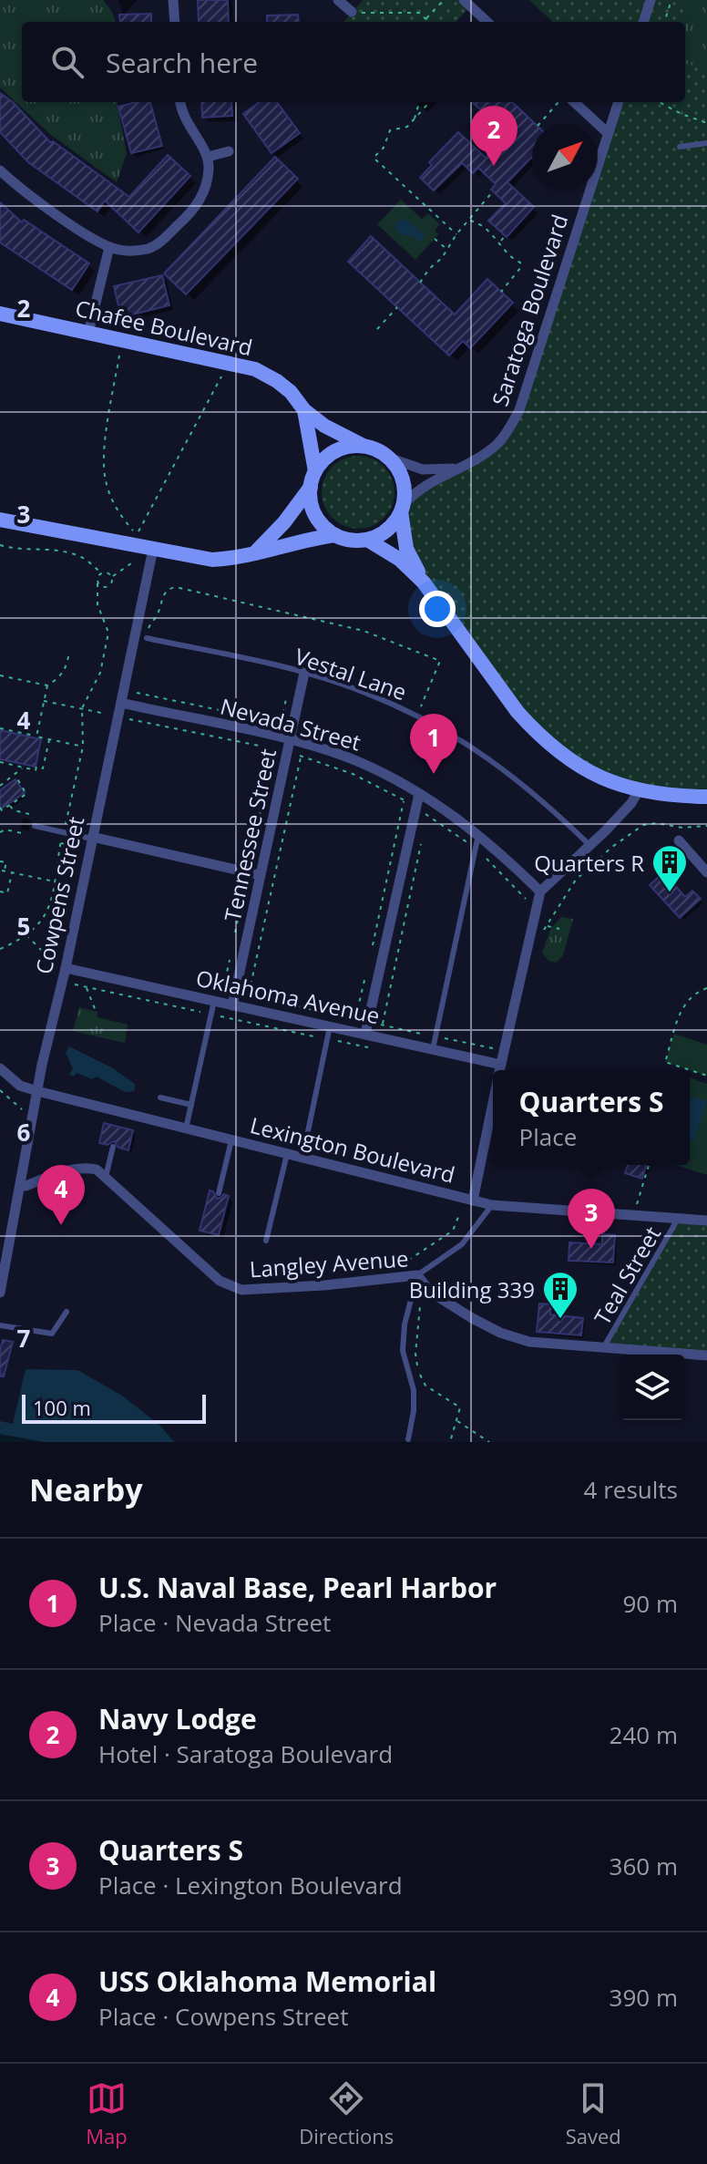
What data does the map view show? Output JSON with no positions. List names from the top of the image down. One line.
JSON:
{"streets":{"street":["Saratoga Boulevard","Chafee Boulevard","Nevada Street","Tennessee Street","Cowpens Street","Oklahoma Avenue","Lexington Boulevard","Langley Avenue"],"lane":["Vestal Lane","Teal Street"]},"crossings":[["Saratoga Boulevard","Chafee Boulevard"],["Vestal Lane","Tennessee Street"],["Nevada Street","Tennessee Street"],["Nevada Street","Cowpens Street"],["Tennessee Street","Oklahoma Avenue"],["Cowpens Street","Oklahoma Avenue"],["Cowpens Street","Lexington Boulevard"],["Lexington Boulevard","Teal Street"],["Langley Avenue","Teal Street"]],"places":{"building":["Quarters R","Building 339"]},"scale_bar":"100 m","north":"top right","page":{"search":"Search here","pins":["2","1","4","3"],"popup":["Quarters S","Place"],"scale":"100 m","heading":["Nearby","4 results"],"list":[{"mark":"1","name":"U.S. Naval Base, Pearl Harbor","note":"Place · Nevada Street","value":"90 m"},{"mark":"2","name":"Navy Lodge","note":"Hotel · Saratoga Boulevard","value":"240 m"},{"mark":"3","name":"Quarters S","note":"Place · Lexington Boulevard","value":"360 m"},{"mark":"4","name":"USS Oklahoma Memorial","note":"Place · Cowpens Street","value":"390 m"}],"nav":["Map","Directions","Saved"]},"grid":{"rows":["2","3","4","5","6","7"]}}
